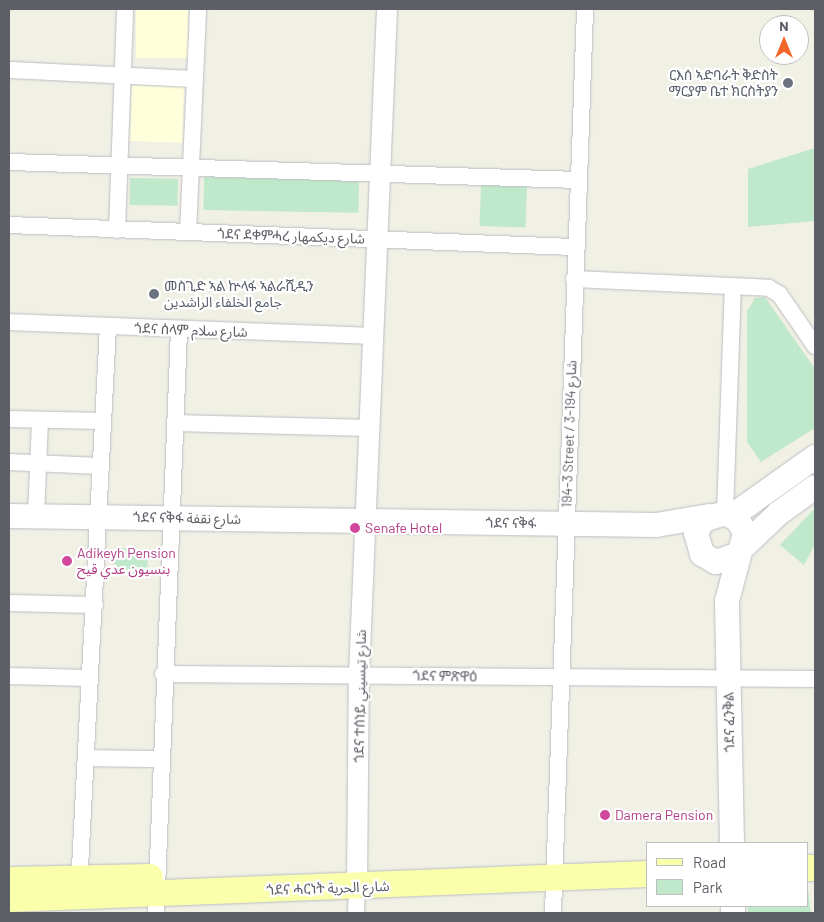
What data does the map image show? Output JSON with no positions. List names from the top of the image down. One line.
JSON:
{"streets":{"main road":["ጎደና ናቅፋ شارع نقفة","ጎደና ናቅፋ","ጎደና ፈንቅል","ጎደና ሓርነት شارع الحرية"],"street":["ጎደና ደቀምሓረ شارع ديكمهار","ጎደና ሰላም شارع سلام","194-3 Street / شارع 194-3","ጎደና ምጽዋዕ","ጎደና ተሰነይ شارع تيسيني"]},"crossings":[["ጎደና ደቀምሓረ شارع ديكمهار","194-3 Street / شارع 194-3"],["ጎደና ደቀምሓረ شارع ديكمهار","ጎደና ተሰነይ شارع تيسيني"],["ጎደና ሰላም شارع سلام","ጎደና ተሰነይ شارع تيسيني"],["194-3 Street / شارع 194-3","ጎደና ናቅፋ"],["194-3 Street / شارع 194-3","ጎደና ምጽዋዕ"],["194-3 Street / شارع 194-3","ጎደና ሓርነት شارع الحرية"],["ጎደና ናቅፋ شارع نقفة","ጎደና ናቅፋ"],["ጎደና ናቅፋ شارع نقفة","ጎደና ተሰነይ شارع تيسيني"],["ጎደና ናቅፋ","ጎደና ተሰነይ شارع تيسيني"],["ጎደና ናቅፋ","ጎደና ፈንቅል"],["ጎደና ምጽዋዕ","ጎደና ተሰነይ شارع تيسيني"],["ጎደና ምጽዋዕ","ጎደና ፈንቅል"],["ጎደና ተሰነይ شارع تيسيني","ጎደና ሓርነት شارع الحرية"]],"places":["ርእሰ ኣድባራት ቅድስት ማርያም ቤተ ክርስትያን","መስጊድ ኣል ኵላፋ ኣልራሺዲን جامع الخلفاء الراشدين","Senafe Hotel","Adikeyh Pension بنسيون عدي قيح","Damera Pension"],"legend":["Road","Park"],"north":"top"}
